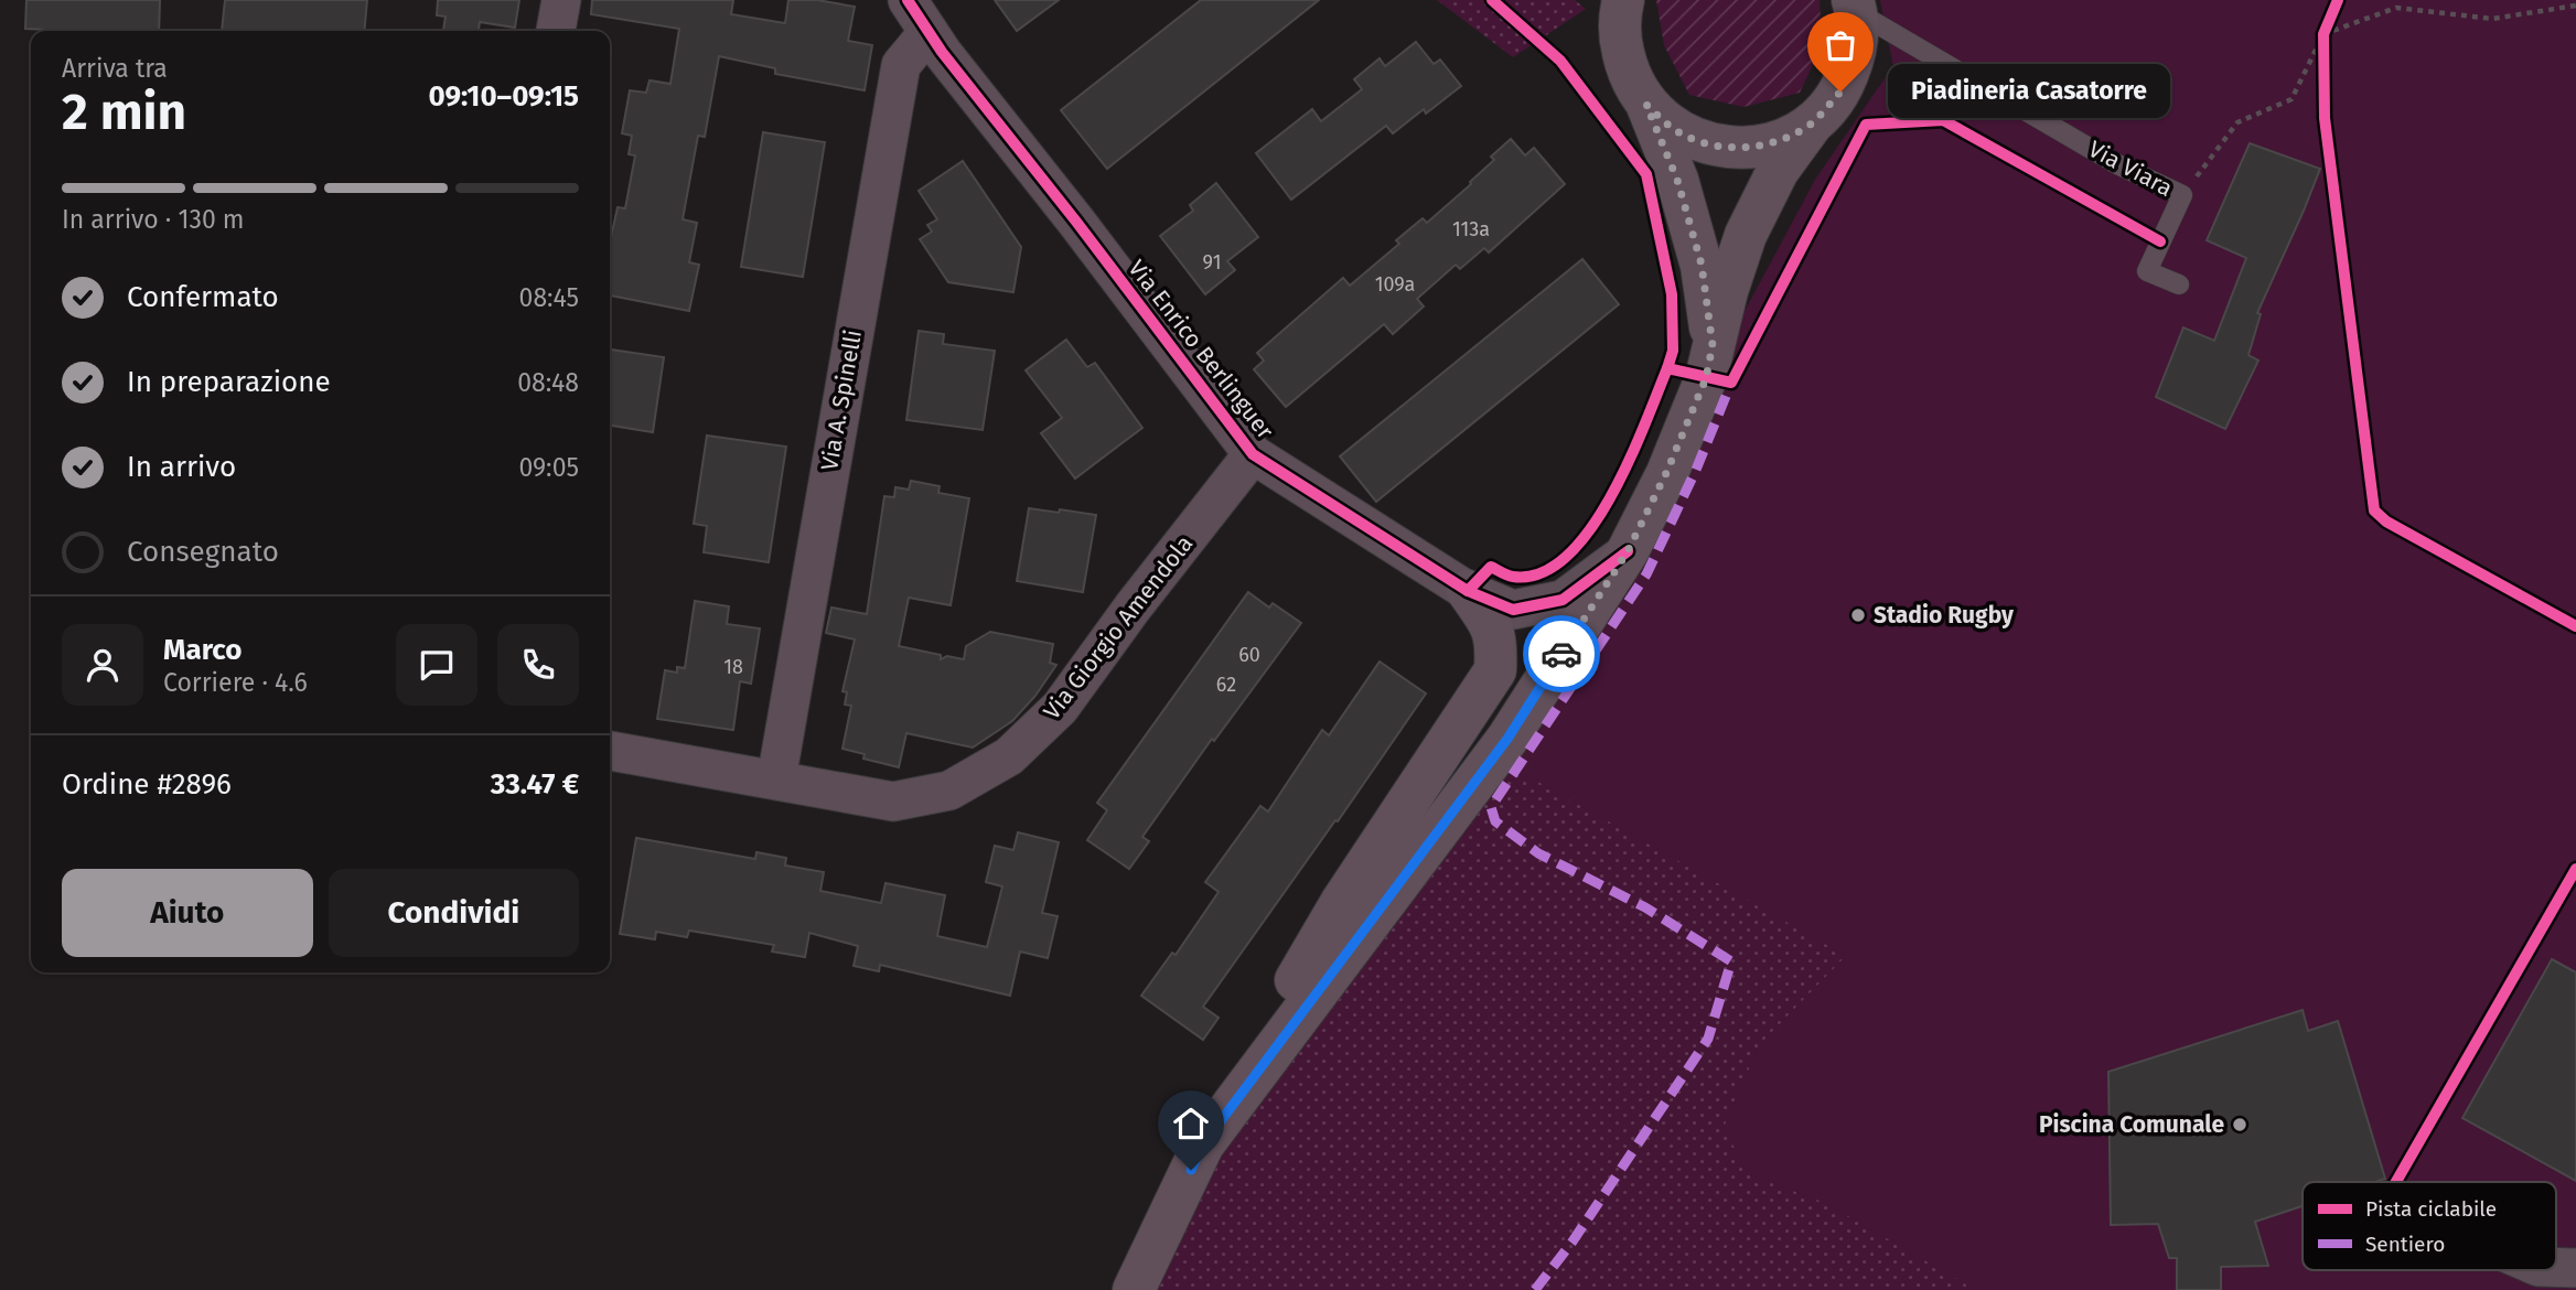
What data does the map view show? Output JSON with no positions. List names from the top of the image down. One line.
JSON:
{"streets":{"street":["Via Enrico Berlinguer","Via A. Spinelli","Via Giorgio Amendola"],"lane":["Via Viara"]},"crossings":[["Via Enrico Berlinguer","Via A. Spinelli"],["Via Enrico Berlinguer","Via Giorgio Amendola"],["Via A. Spinelli","Via Giorgio Amendola"]],"places":["Piadineria Casatorre","Stadio Rugby","Piscina Comunale"],"house_numbers":["113a","91","109a","60","18","62"],"legend":["Pista ciclabile","Sentiero"],"page":{"heading":["2 min","Arriva tra","09:10–09:15"],"panel":["Marco","Corriere · 4.6","Ordine #2896","33.47 €"],"bubble":"Piadineria Casatorre","bar":"In arrivo · 130 m","list":[["Confermato","08:45"],["In preparazione","08:48"],["In arrivo","09:05"],"Consegnato"],"buttons":["Aiuto","Condividi"]}}
